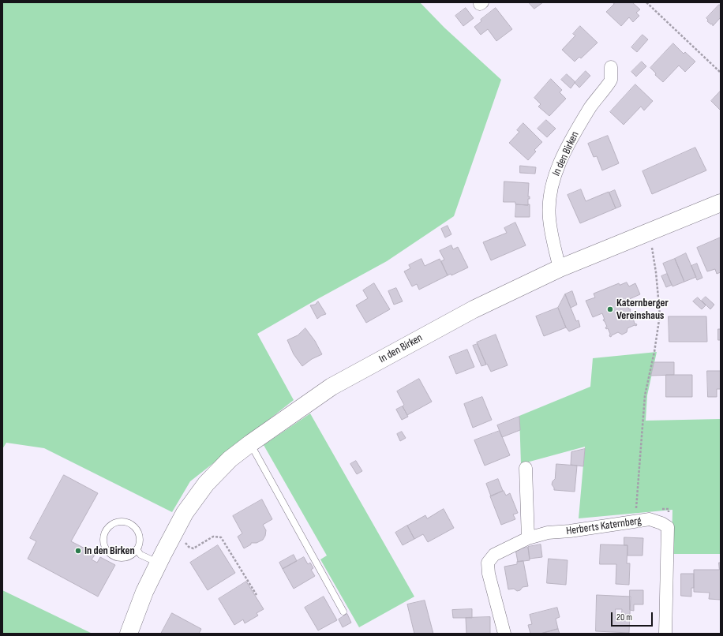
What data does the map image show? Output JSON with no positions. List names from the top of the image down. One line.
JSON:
{"streets":{"street":["In den Birken","Herberts Katernberg"]},"places":["Katernberger Vereinshaus","In den Birken"],"scale_bar":"20 m"}
